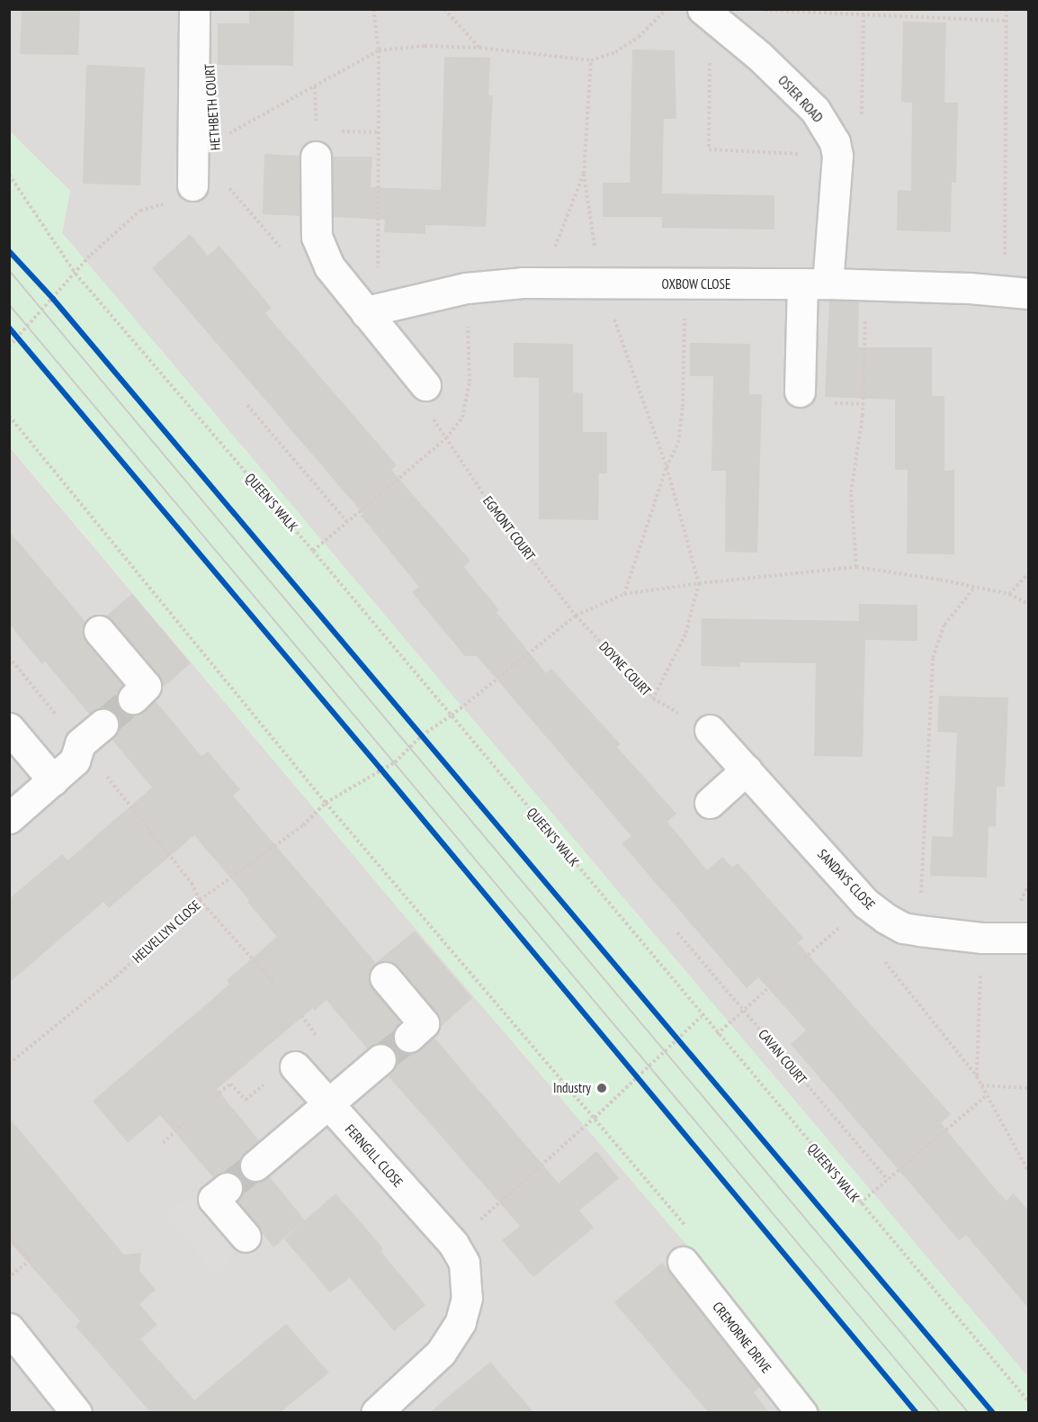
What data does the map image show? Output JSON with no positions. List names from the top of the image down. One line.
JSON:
{"streets":{"street":["OSIER ROAD","HETHBETH COURT","OXBOW CLOSE","SANDAYS CLOSE","FERNGILL CLOSE","CREMORNE DRIVE"],"path":["QUEEN'S WALK","EGMONT COURT","DOYNE COURT","HELVELLYN CLOSE","CAVAN COURT"]},"crossings":[["OSIER ROAD","OXBOW CLOSE"],["QUEEN'S WALK","HELVELLYN CLOSE"],["EGMONT COURT","DOYNE COURT"],["EGMONT COURT","HELVELLYN CLOSE"],["DOYNE COURT","SANDAYS CLOSE"],["DOYNE COURT","HELVELLYN CLOSE"]],"places":["Industry"]}
